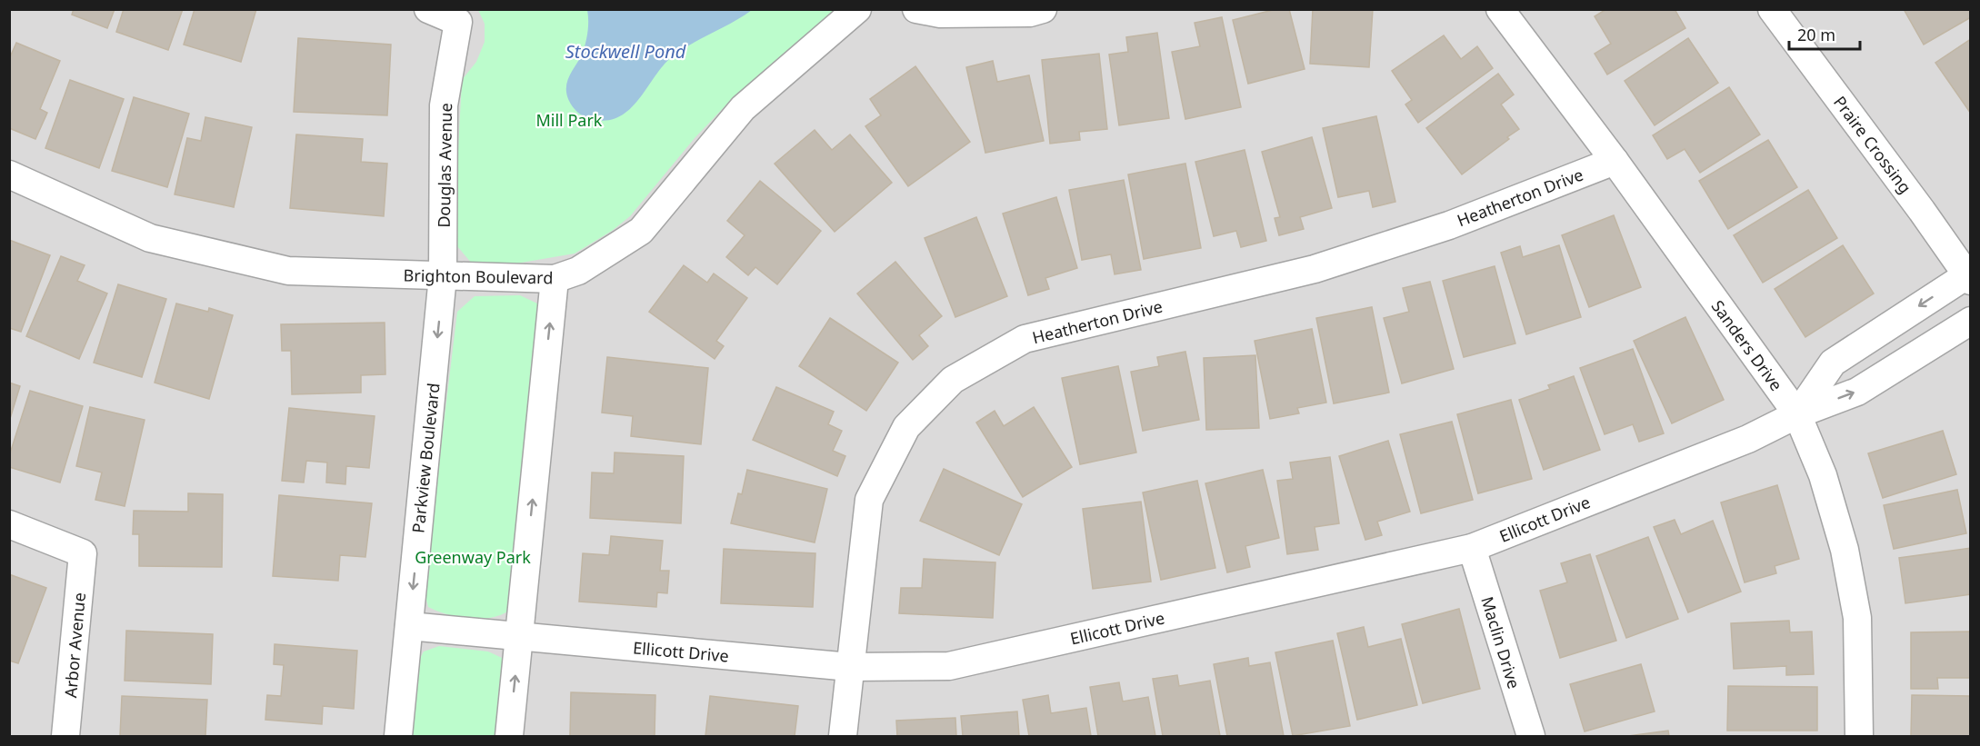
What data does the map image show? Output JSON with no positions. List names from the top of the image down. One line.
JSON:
{"streets":{"street":["Praire Crossing","Douglas Avenue","Heatherton Drive","Brighton Boulevard","Sanders Drive","Parkview Boulevard","Ellicott Drive","Maclin Drive","Arbor Avenue"]},"crossings":[["Praire Crossing","Ellicott Drive"],["Douglas Avenue","Brighton Boulevard"],["Douglas Avenue","Parkview Boulevard"],["Heatherton Drive","Sanders Drive"],["Heatherton Drive","Ellicott Drive"],["Brighton Boulevard","Parkview Boulevard"],["Sanders Drive","Ellicott Drive"],["Parkview Boulevard","Ellicott Drive"],["Ellicott Drive","Maclin Drive"]],"water":["Stockwell Pond"],"parks":["Mill Park","Greenway Park"],"scale_bar":"20 m"}
